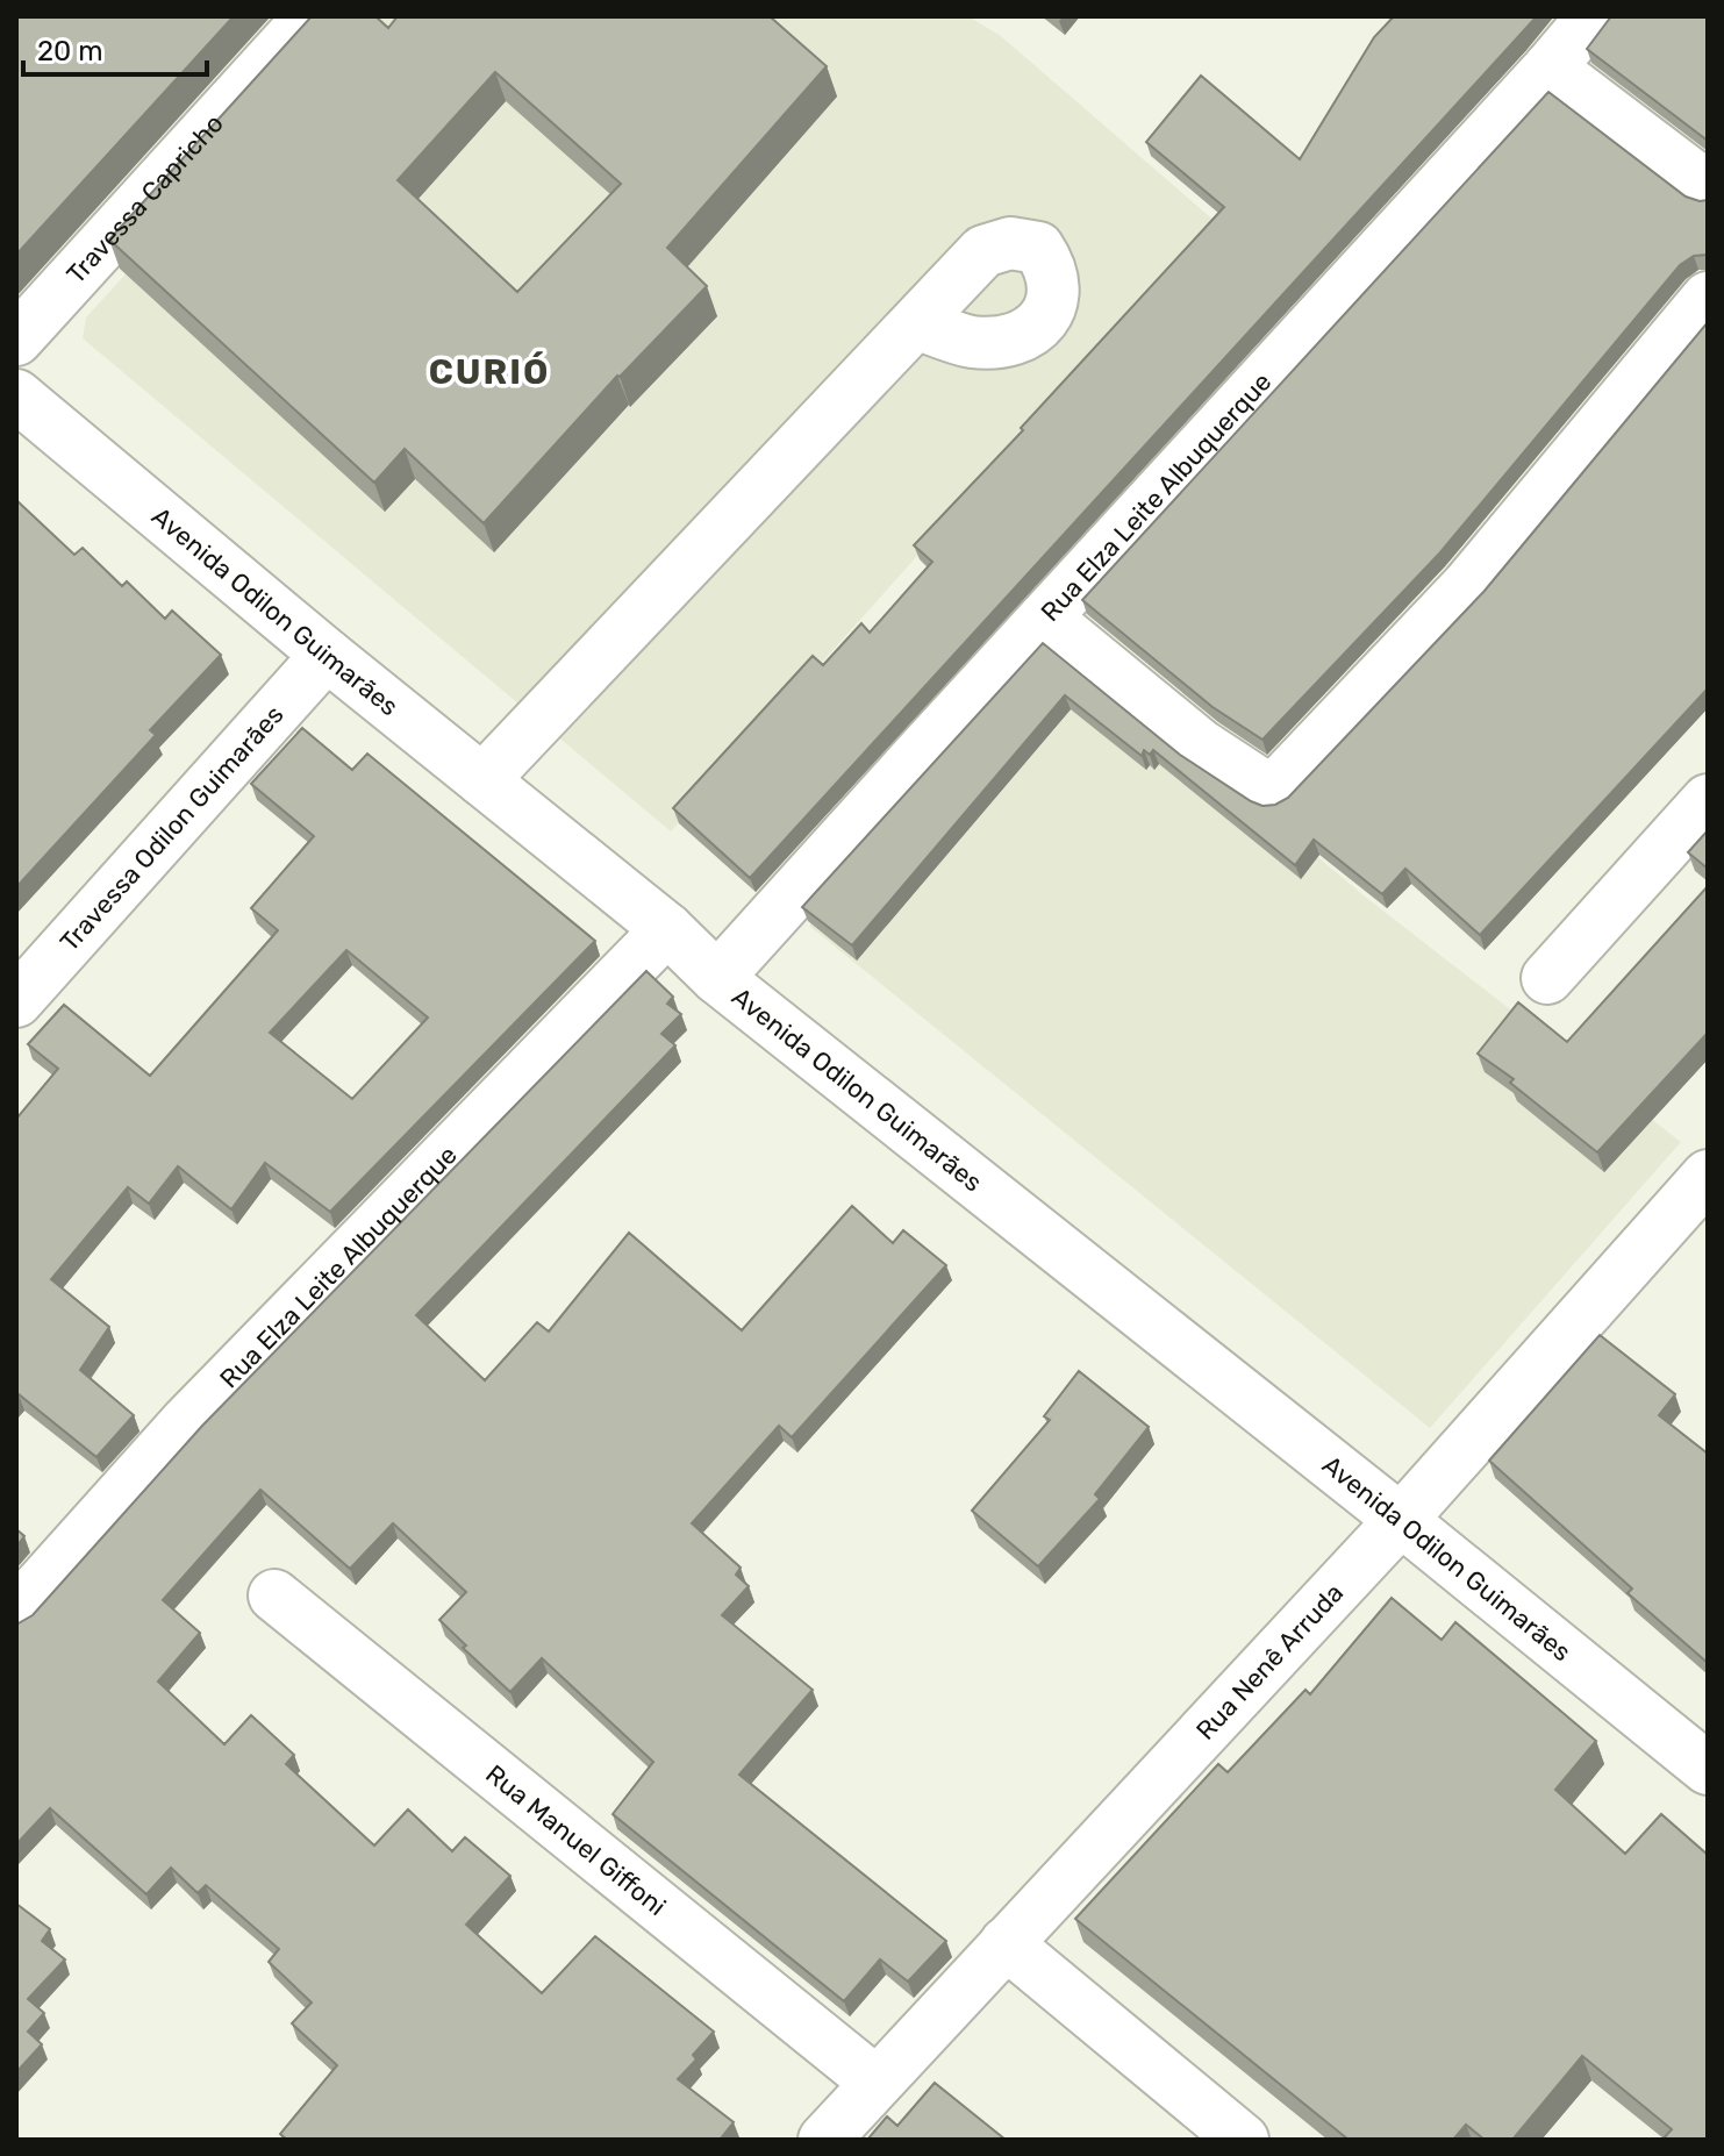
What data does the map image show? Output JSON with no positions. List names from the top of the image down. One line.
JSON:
{"streets":{"street":["Travessa Capricho","Rua Elza Leite Albuquerque","Avenida Odilon Guimarães","Travessa Odilon Guimarães","Rua Nenê Arruda","Rua Manuel Giffoni"]},"crossings":[["Rua Elza Leite Albuquerque","Avenida Odilon Guimarães"],["Avenida Odilon Guimarães","Travessa Odilon Guimarães"],["Avenida Odilon Guimarães","Rua Nenê Arruda"],["Rua Nenê Arruda","Rua Manuel Giffoni"]],"districts":["CURIÓ"],"scale_bar":"20 m"}
